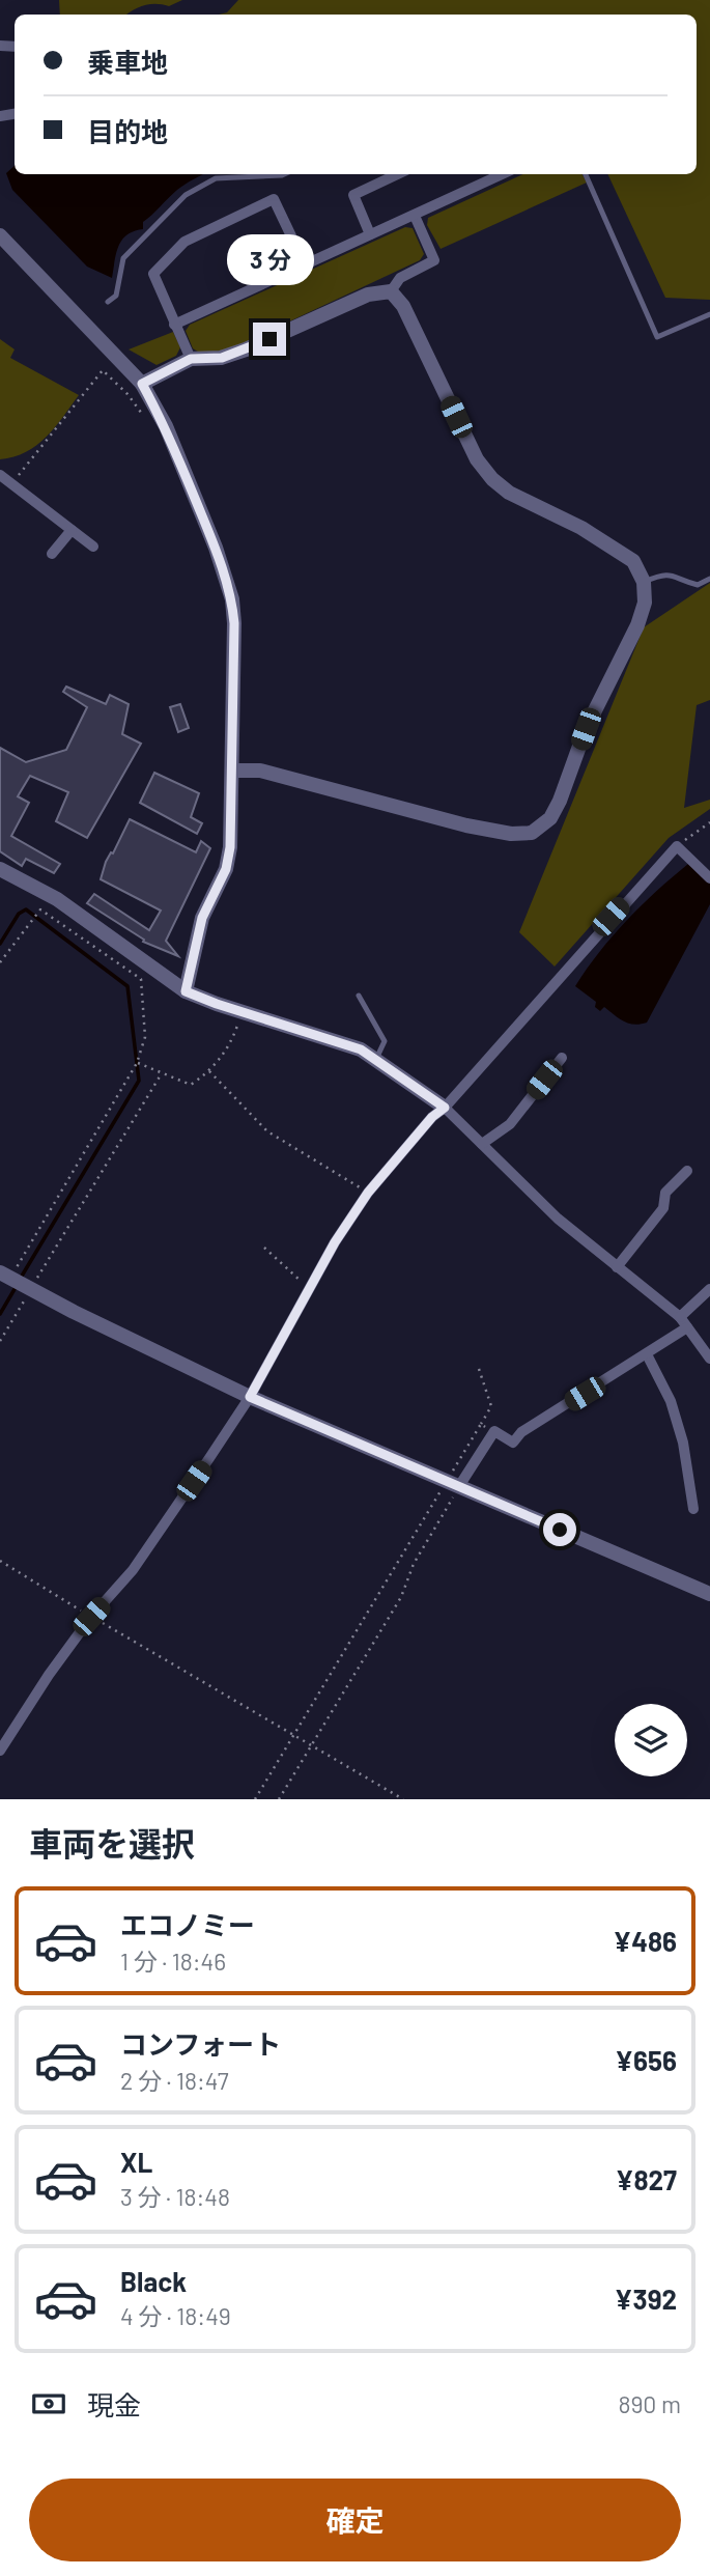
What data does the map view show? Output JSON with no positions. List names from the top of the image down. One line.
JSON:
{"page":{"banner":["乗車地","目的地"],"bubble":"3 分","heading":"車両を選択","list":[{"name":"エコノミー","note":"1 分 · 18:46","value":"¥486"},{"name":"コンフォート","note":"2 分 · 18:47","value":"¥656"},{"name":"XL","note":"3 分 · 18:48","value":"¥827"},{"name":"Black","note":"4 分 · 18:49","value":"¥392"}],"pay":["現金","890 m"],"buttons":"確定"}}
